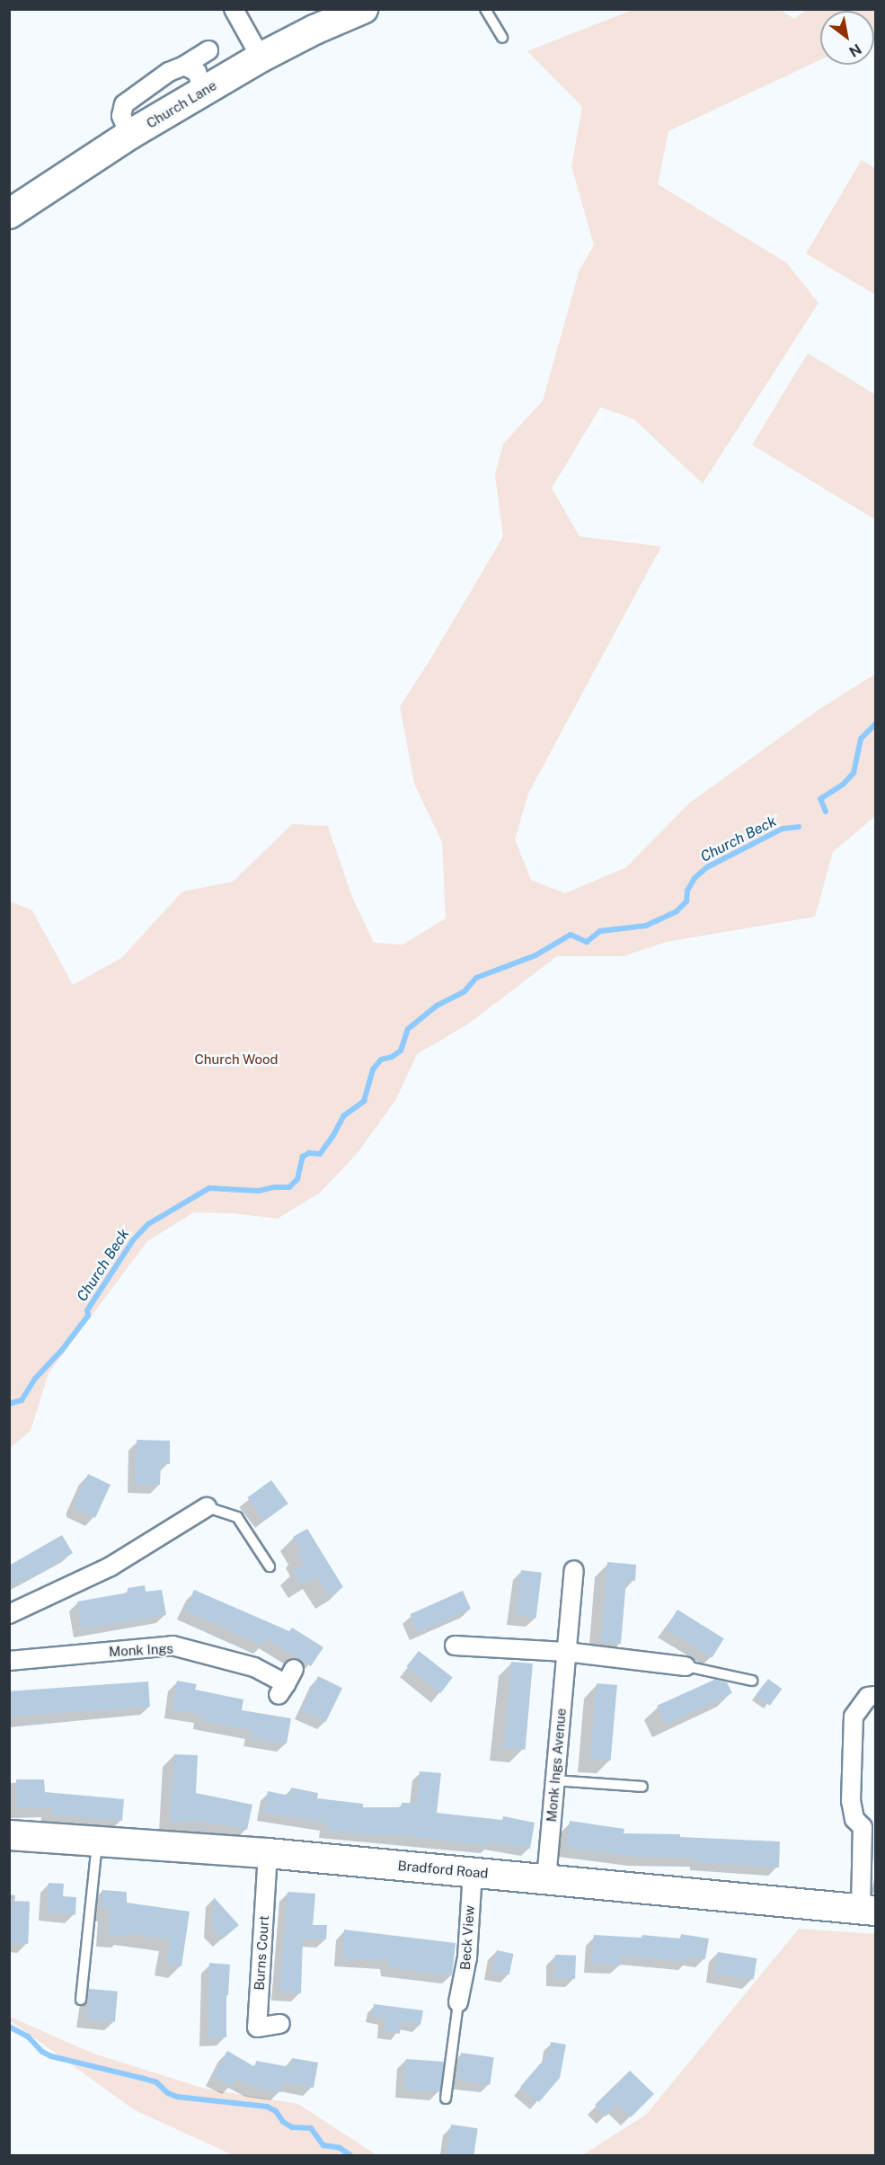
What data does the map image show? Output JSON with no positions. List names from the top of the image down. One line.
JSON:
{"streets":{"main road":["Church Lane","Bradford Road"],"street":["Monk Ings","Monk Ings Avenue","Beck View","Burns Court"]},"crossings":[["Monk Ings Avenue","Bradford Road"],["Bradford Road","Beck View"],["Bradford Road","Burns Court"]],"water":["Church Beck"],"parks":["Church Wood"],"north":"bottom right"}
